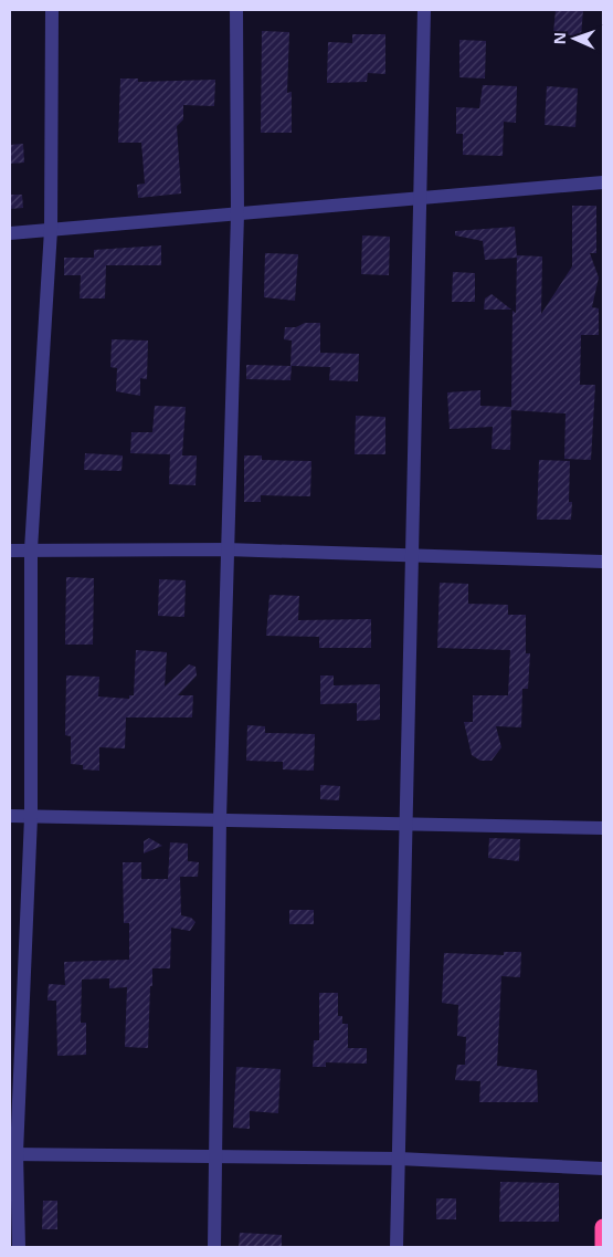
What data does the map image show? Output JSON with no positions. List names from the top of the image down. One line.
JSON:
{"north":"left"}
